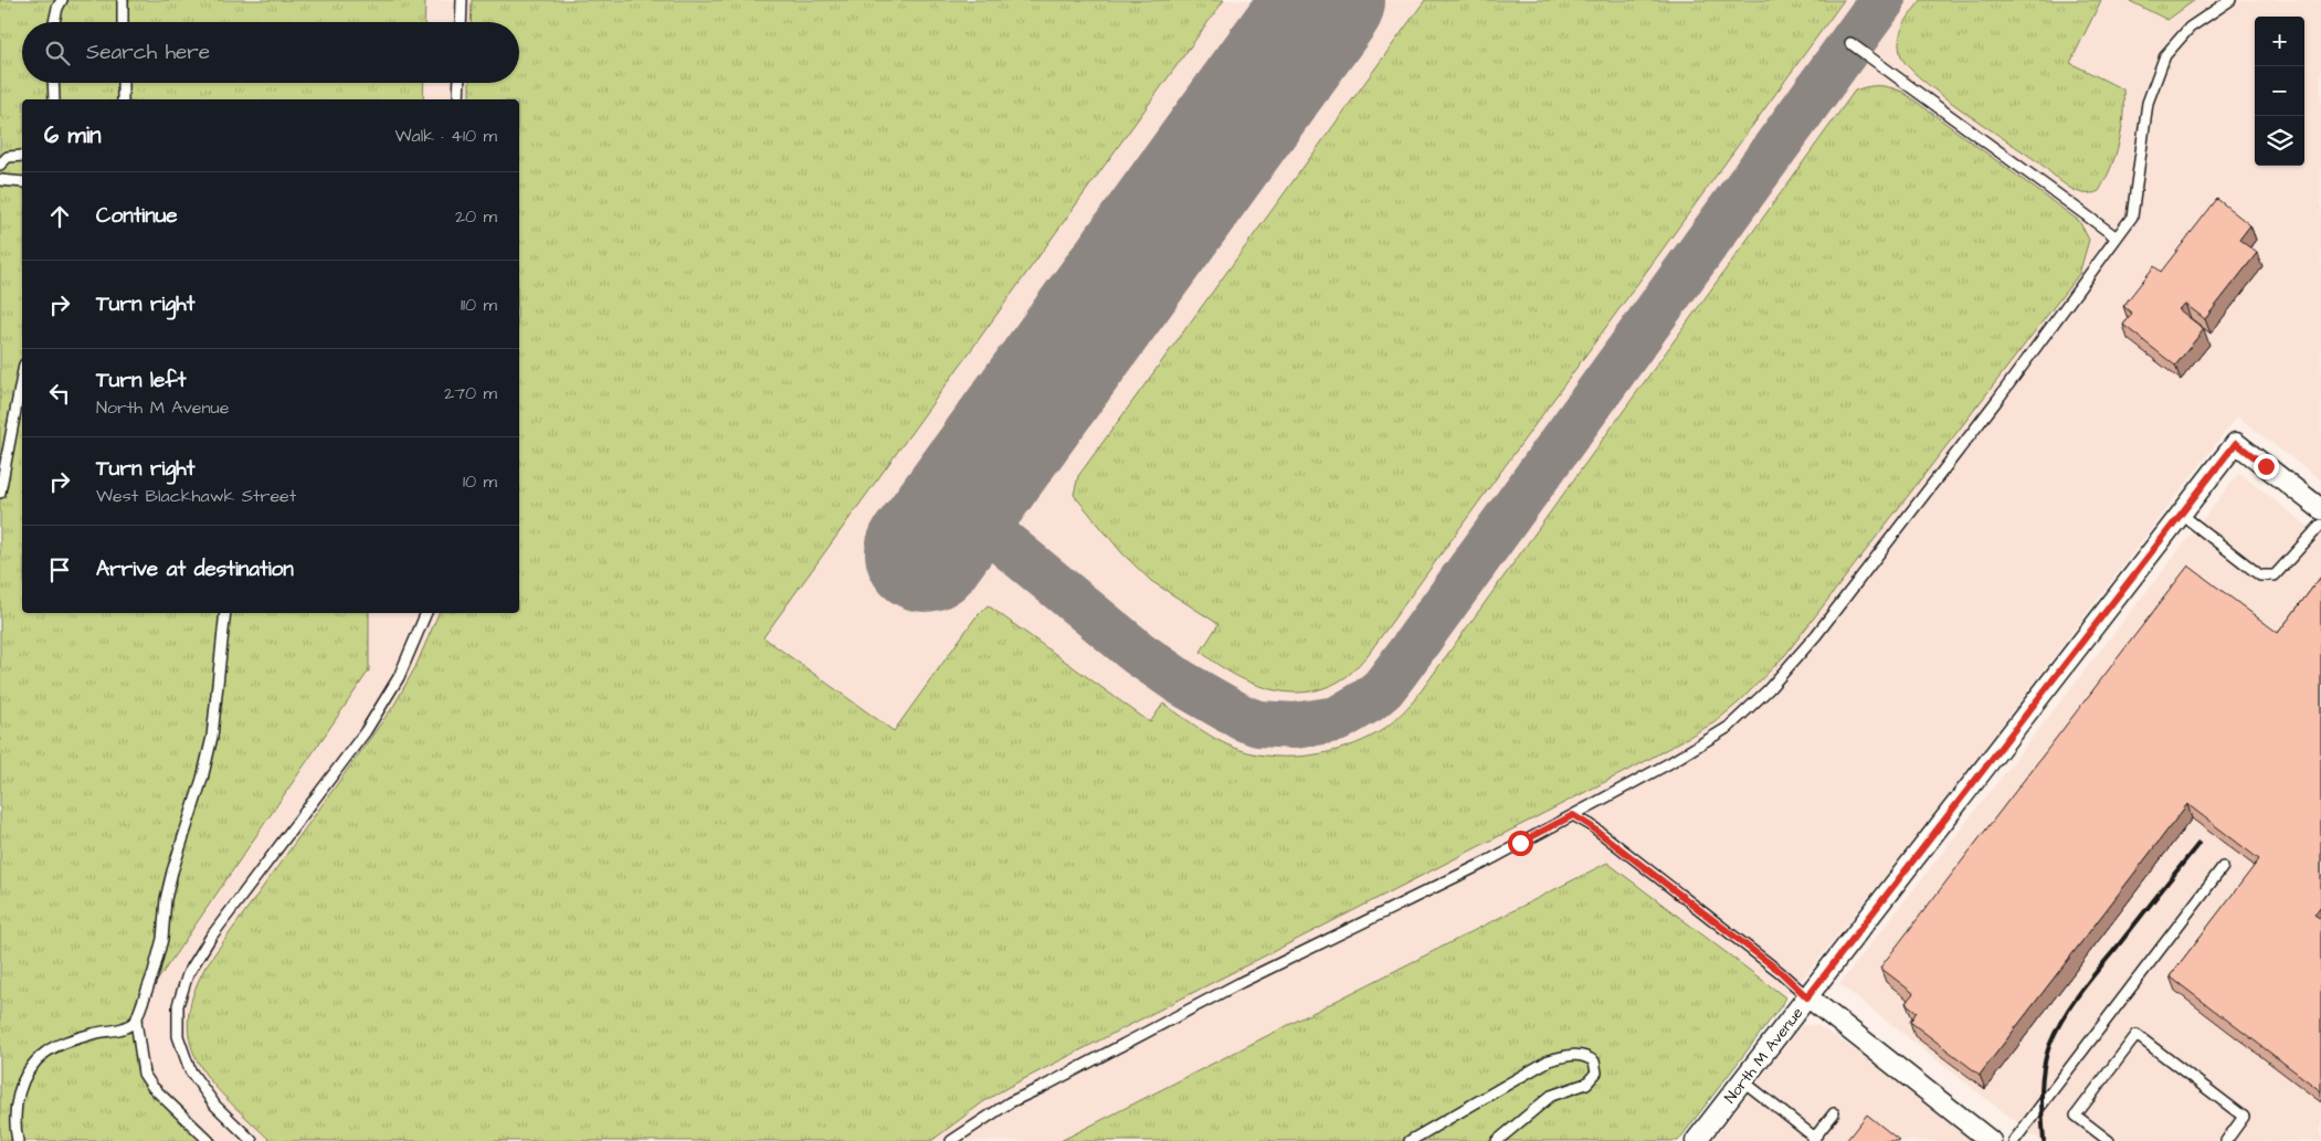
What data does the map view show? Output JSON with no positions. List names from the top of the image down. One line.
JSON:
{"streets":{"street":["North M Avenue"]},"page":{"map_buttons":["+","−"],"search":"Search here","heading":["6 min","Walk · 410 m"],"list":[["Continue","20 m"],["Turn right","110 m"],["Turn left","North M Avenue","270 m"],["Turn right","West Blackhawk Street","10 m"],"Arrive at destination"]}}
